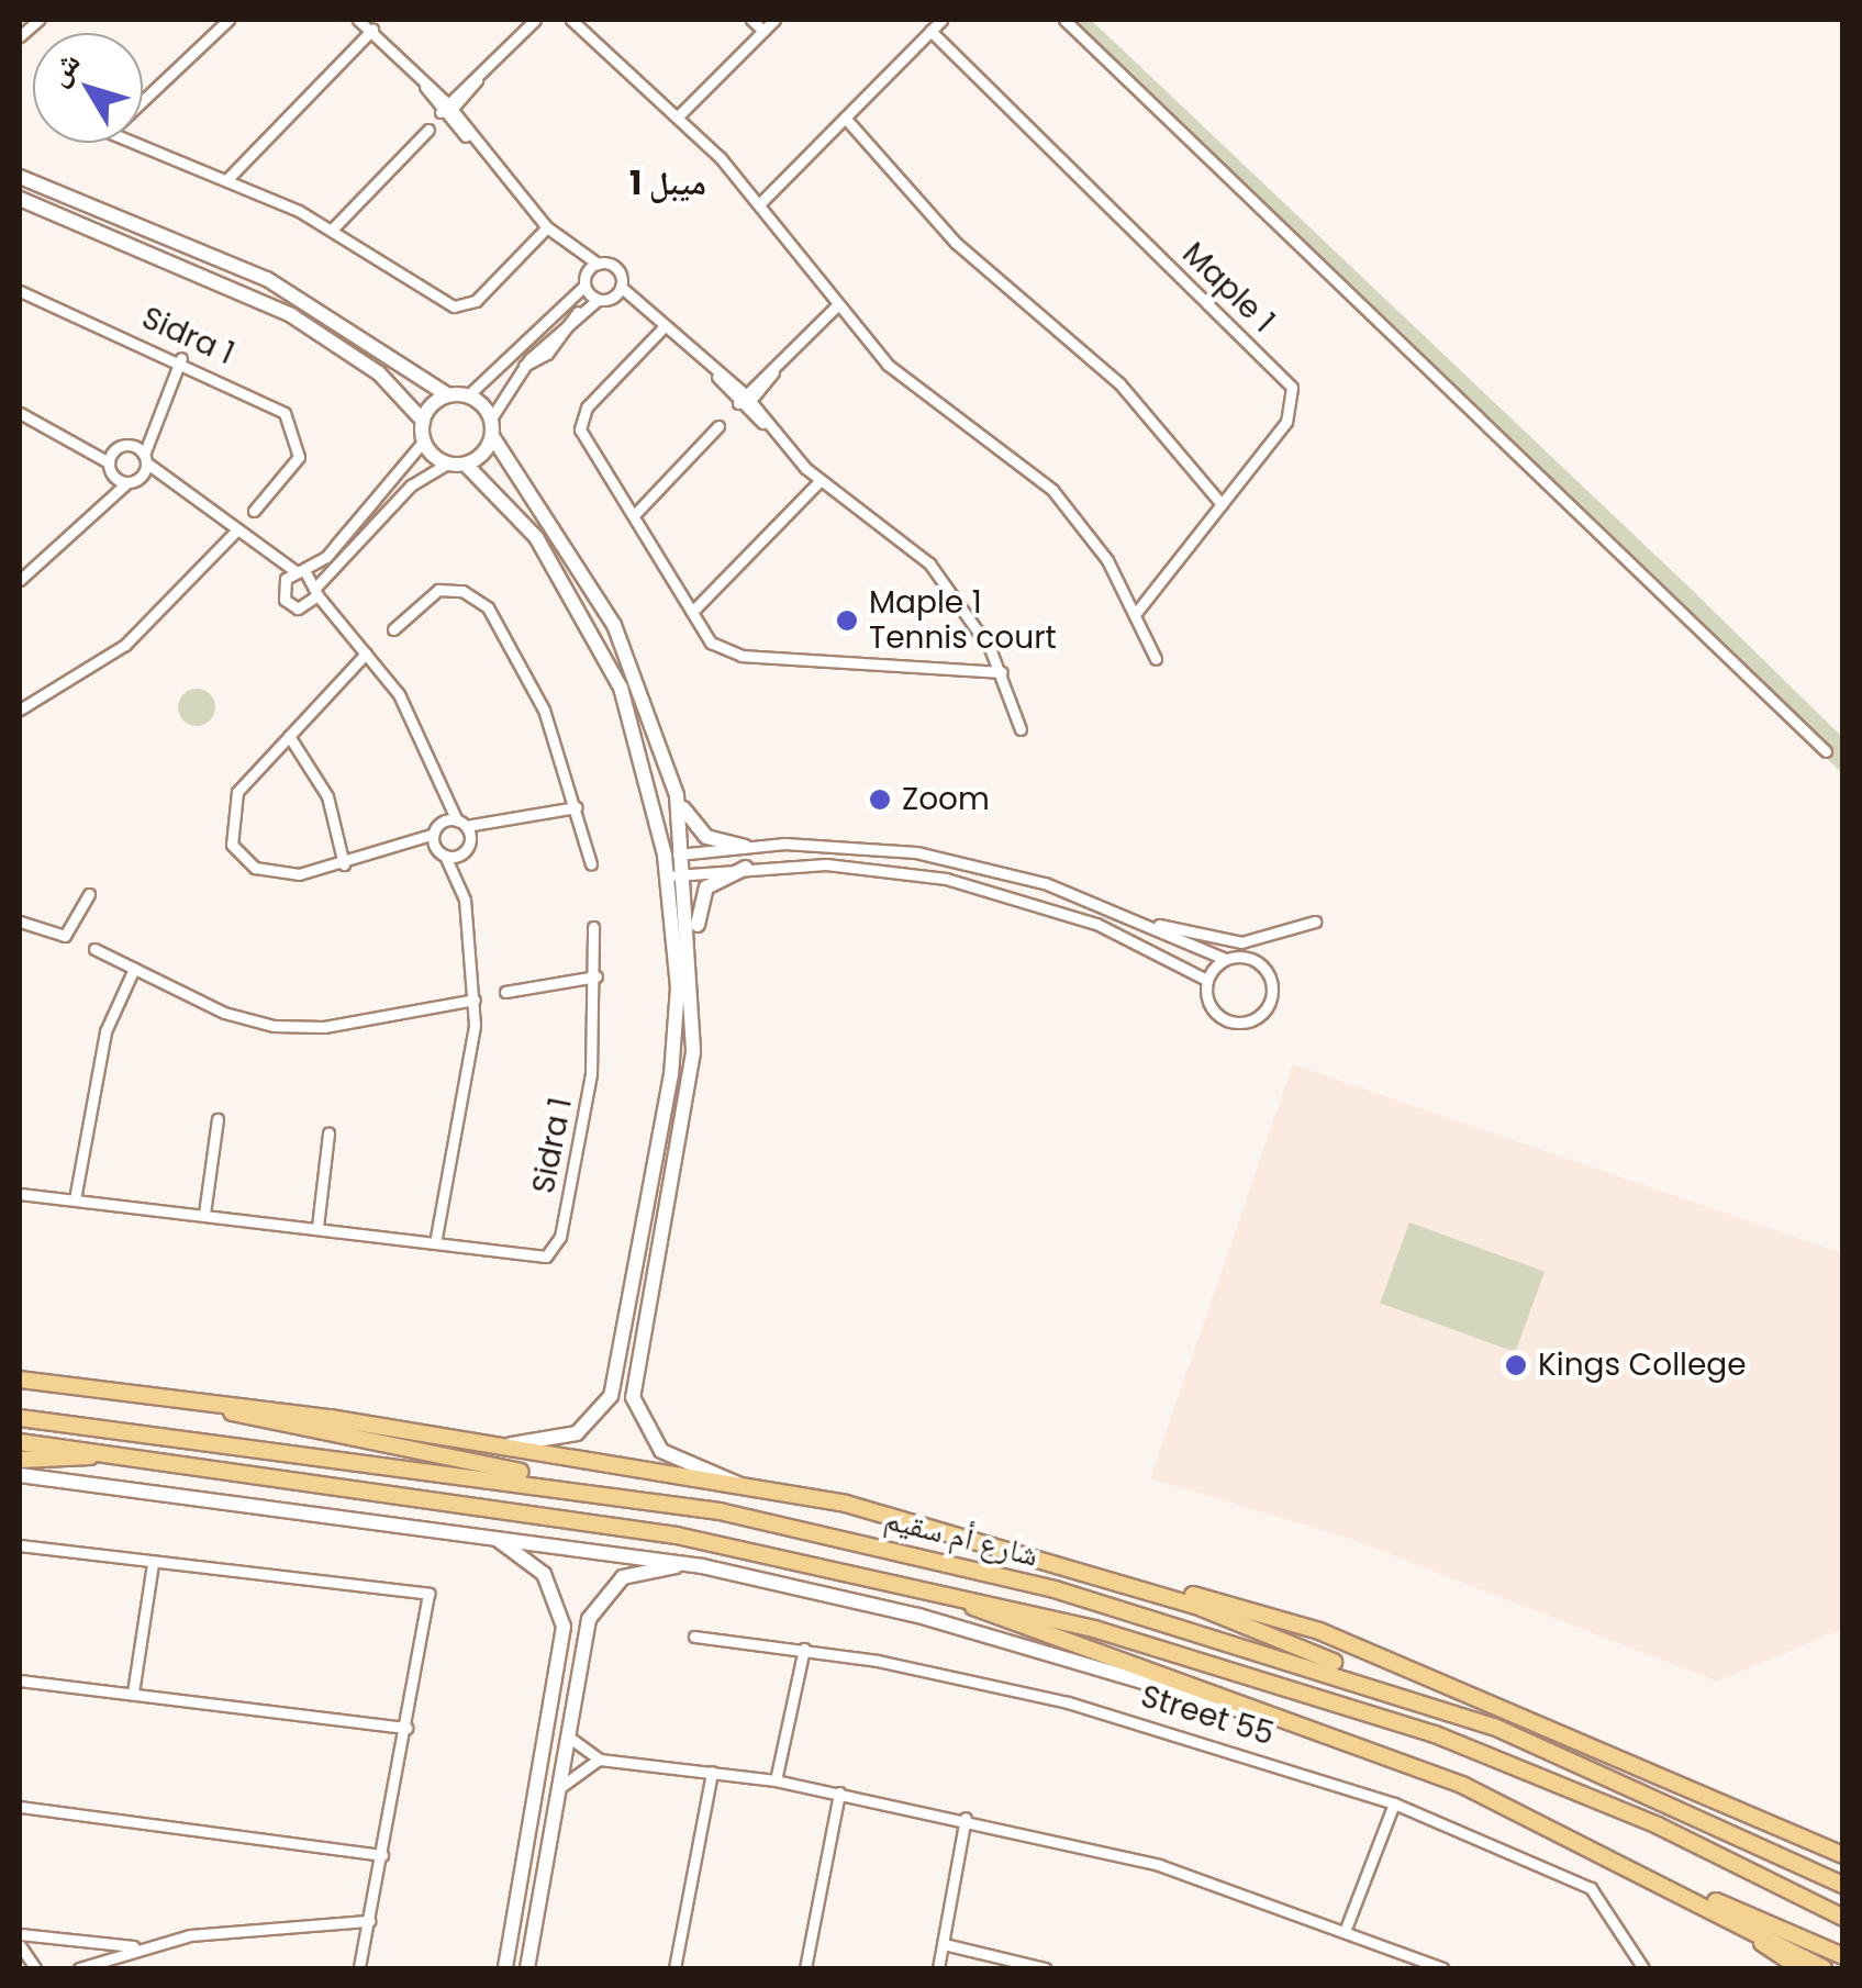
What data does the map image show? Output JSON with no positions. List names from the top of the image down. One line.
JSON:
{"streets":{"main road":["شارع أم سقيم"],"street":["Maple 1","Sidra 1","Street 55"]},"districts":["ميبل 1"],"places":["Maple 1 Tennis court","Zoom","Kings College"],"north":"top left"}
